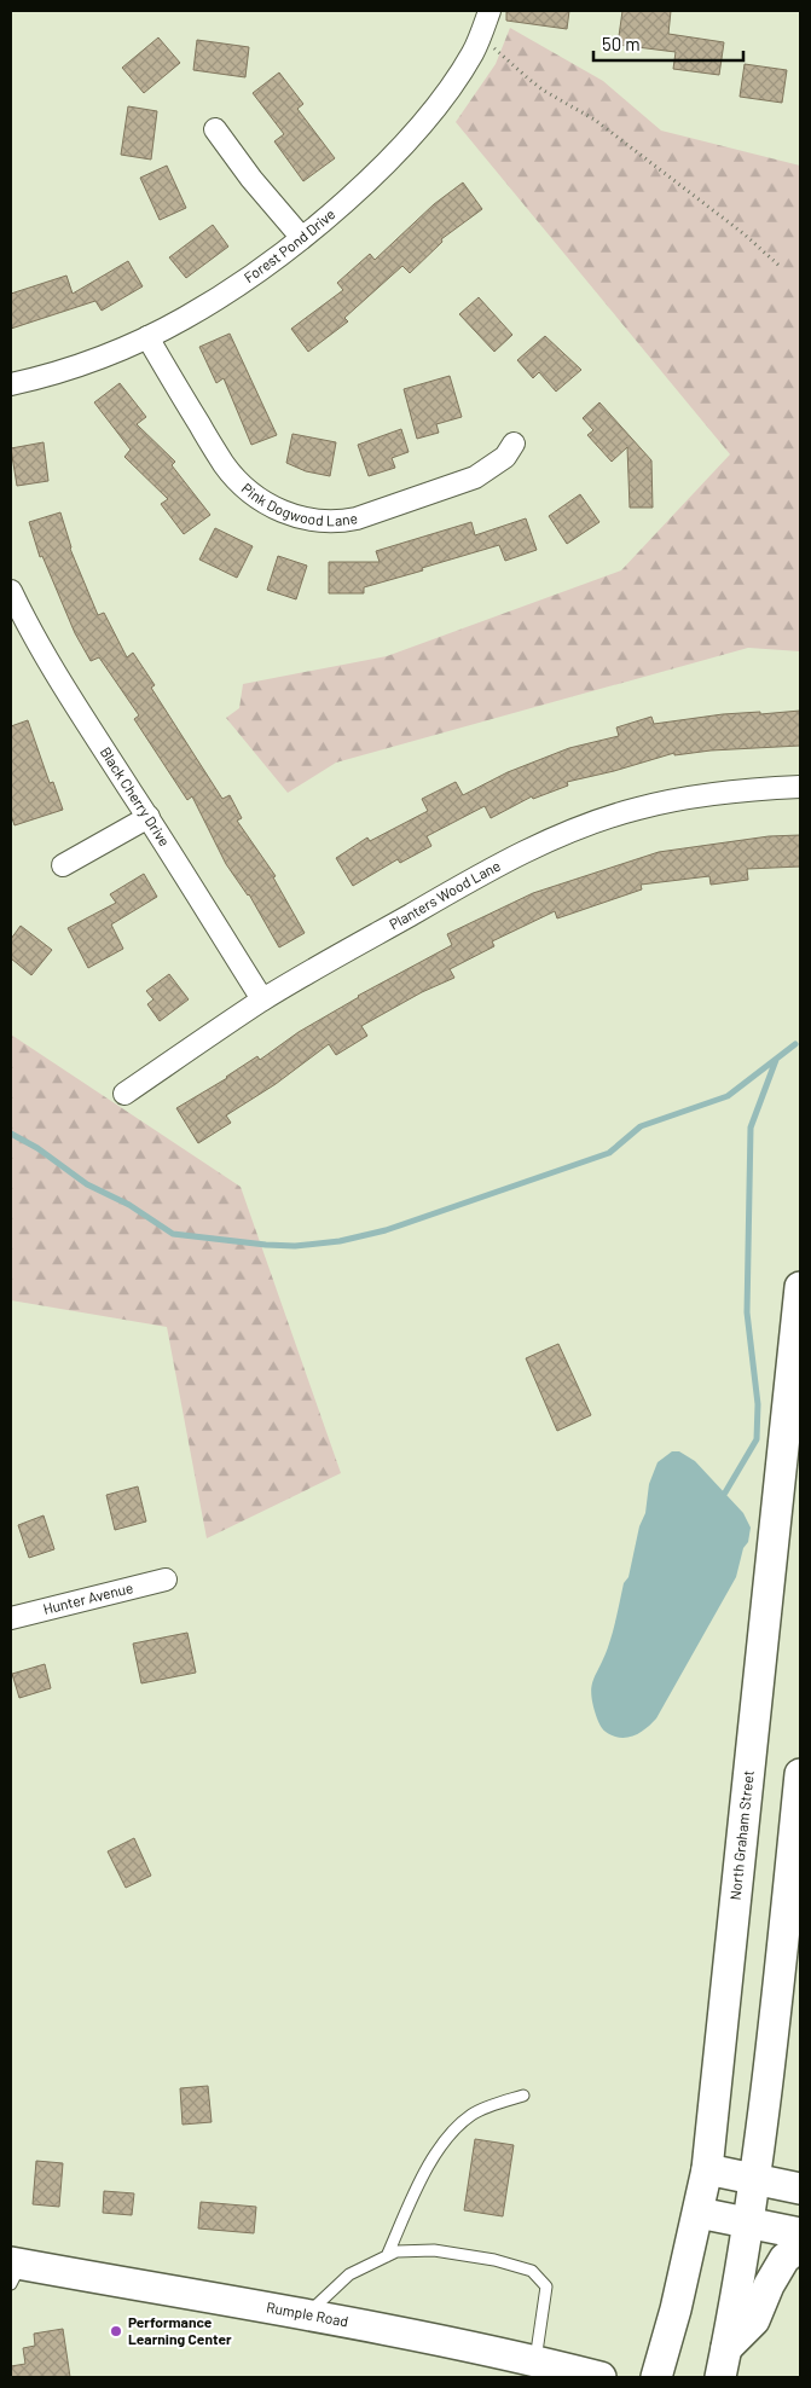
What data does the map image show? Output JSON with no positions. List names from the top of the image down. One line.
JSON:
{"streets":{"main road":["North Graham Street","Rumple Road"],"street":["Forest Pond Drive","Pink Dogwood Lane","Black Cherry Drive","Planters Wood Lane","Hunter Avenue"]},"crossings":[["Forest Pond Drive","Pink Dogwood Lane"],["Black Cherry Drive","Planters Wood Lane"]],"places":["Performance Learning Center"],"scale_bar":"50 m"}
